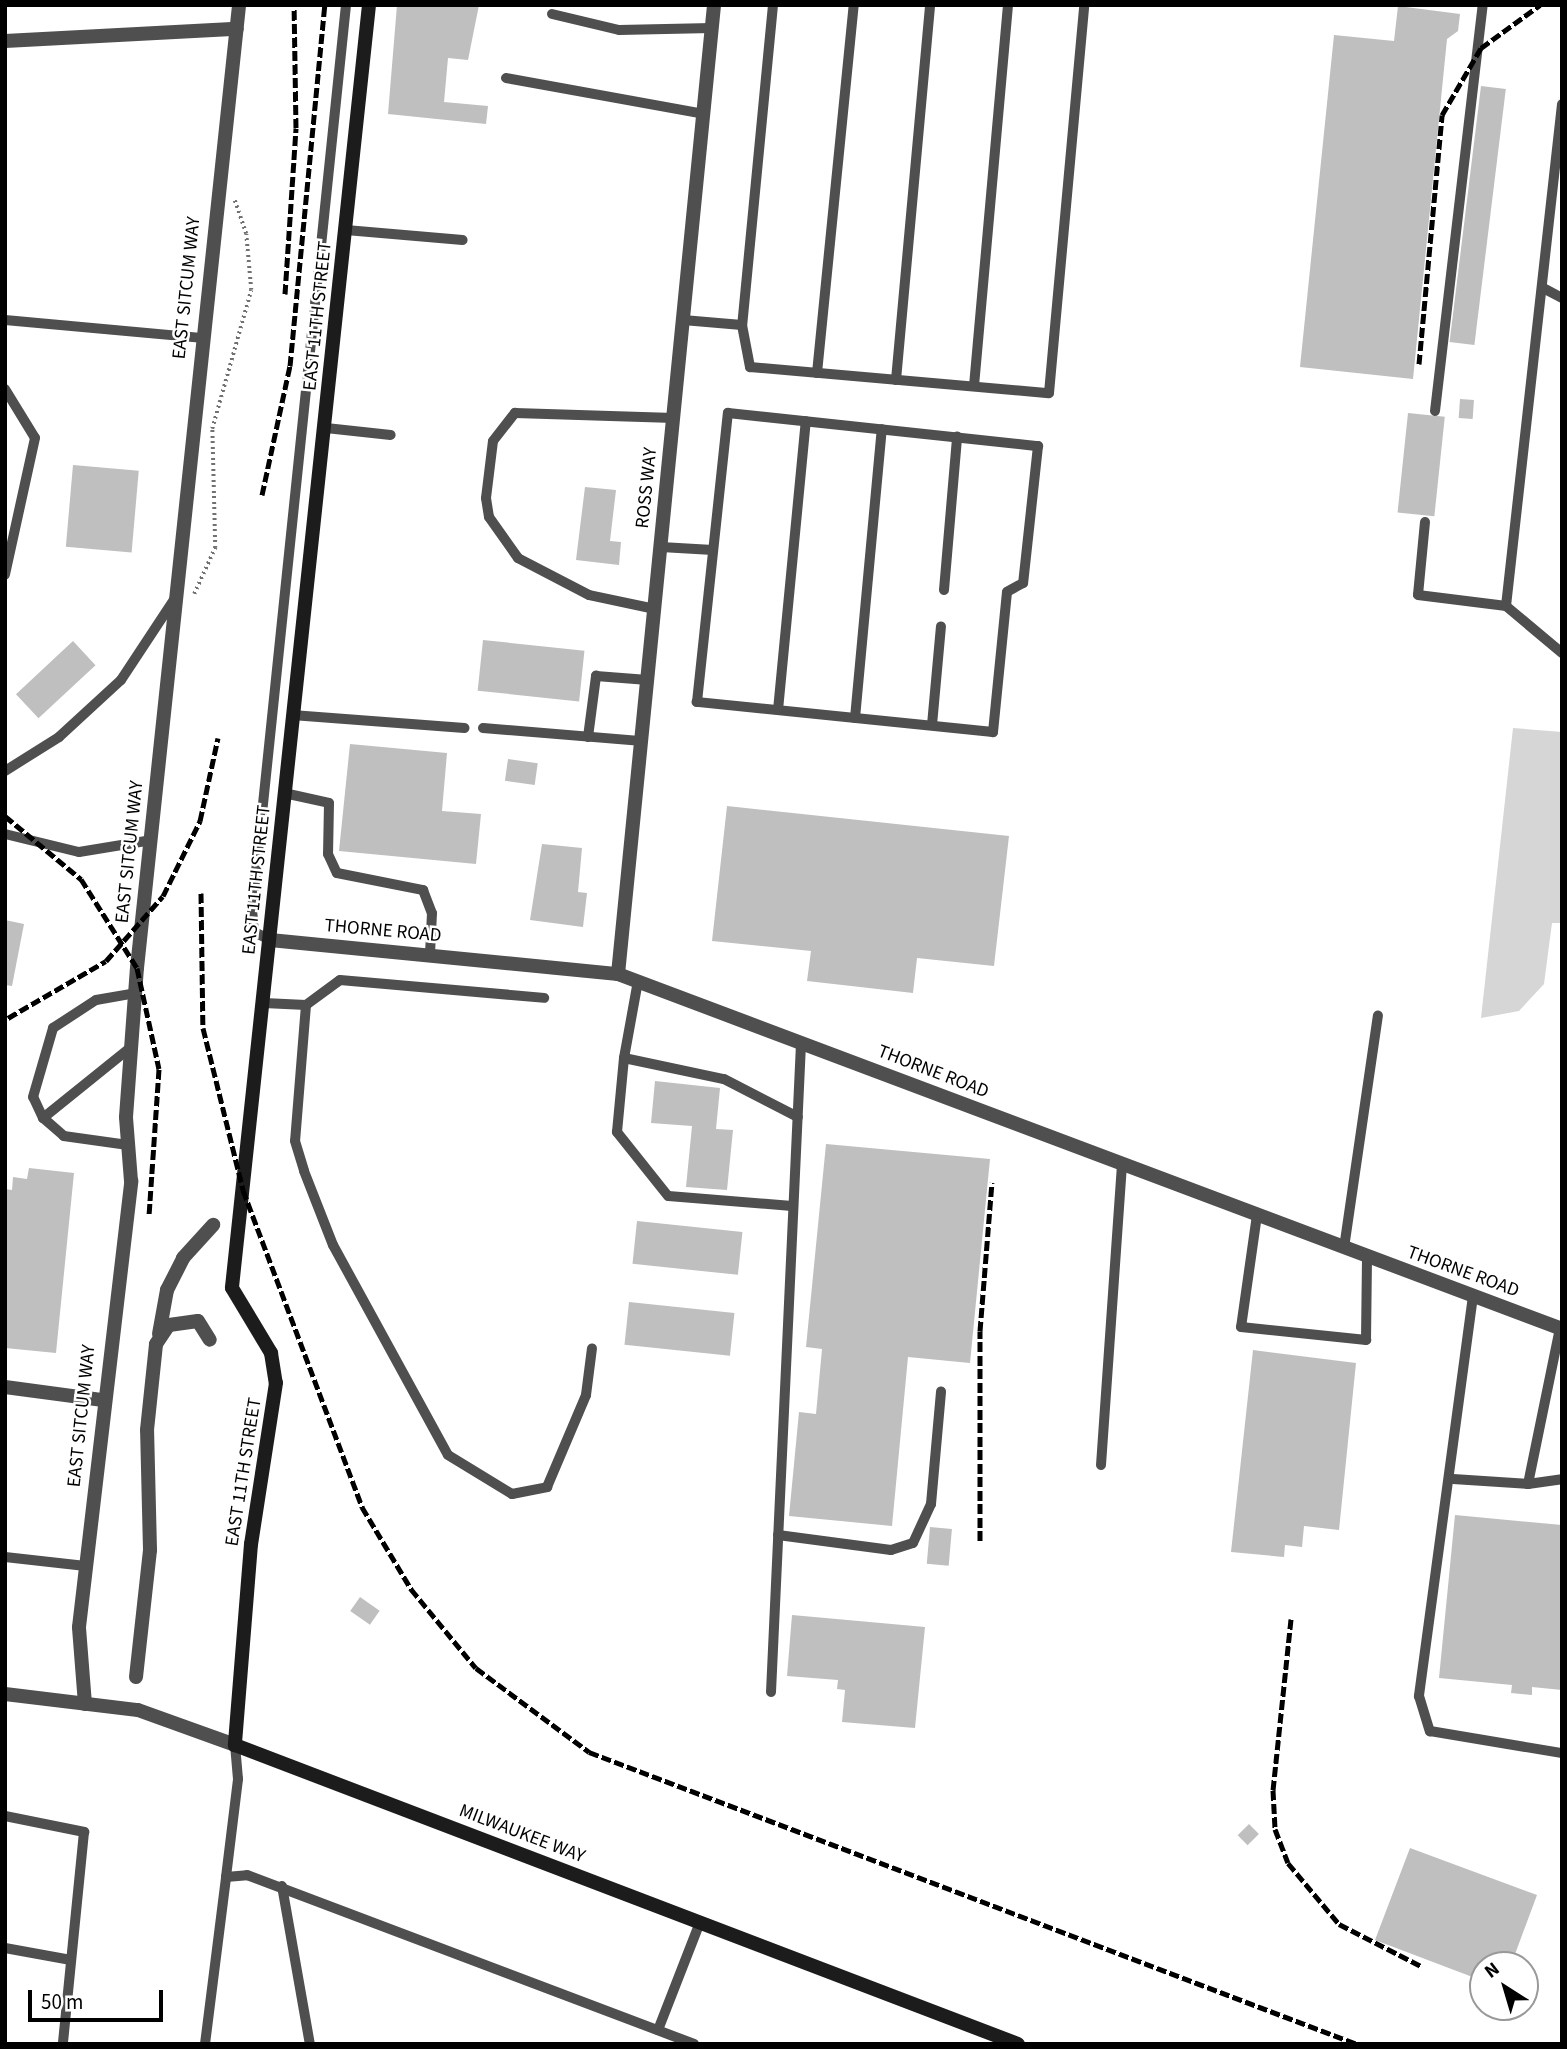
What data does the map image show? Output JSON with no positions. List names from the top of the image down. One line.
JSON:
{"streets":{"street":["EAST SITCUM WAY","EAST 11TH STREET","ROSS WAY","THORNE ROAD","MILWAUKEE WAY"]},"crossings":[["EAST SITCUM WAY","MILWAUKEE WAY"],["EAST 11TH STREET","THORNE ROAD"],["EAST 11TH STREET","MILWAUKEE WAY"],["ROSS WAY","THORNE ROAD"]],"scale_bar":"50 m","north":"top left"}
